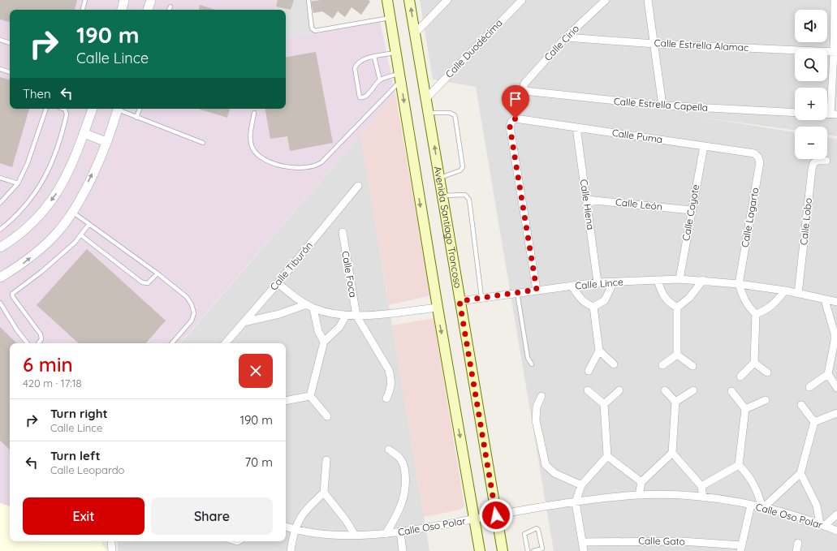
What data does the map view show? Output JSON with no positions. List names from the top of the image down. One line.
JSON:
{"streets":{"main road":["Avenida Santiago Troncoso"],"street":["Calle Cirio","Calle Estrella Alamac","Calle Duodécima","Calle Estrella Capella","Calle Puma","Calle Hiena","Calle León","Calle Coyote","Calle Lagarto","Calle Lobo","Calle Tiburón","Calle Foca","Calle Lince","Calle Oso Polar","Calle Gato"]},"crossings":[["Calle Cirio","Calle Estrella Alamac"],["Calle Cirio","Calle Estrella Capella"],["Calle Duodécima","Avenida Santiago Troncoso"],["Calle Puma","Calle Hiena"],["Calle Puma","Calle Coyote"],["Calle Puma","Calle Lagarto"],["Calle Puma","Calle Lince"],["Calle Hiena","Calle León"],["Calle Hiena","Calle Lince"],["Calle León","Calle Coyote"],["Calle Coyote","Calle Lince"],["Calle Lagarto","Calle Lince"],["Calle Lobo","Calle Lince"],["Avenida Santiago Troncoso","Calle Lince"],["Avenida Santiago Troncoso","Calle Oso Polar"]],"page":{"map_buttons":["+","−"],"turn":["190 m","Calle Lince"],"then":"Then","heading":["6 min","420 m · 17:18"],"list":[{"name":"Turn right","note":"Calle Lince","value":"190 m"},{"name":"Turn left","note":"Calle Leopardo","value":"70 m"}],"buttons":["Exit","Share"]}}
